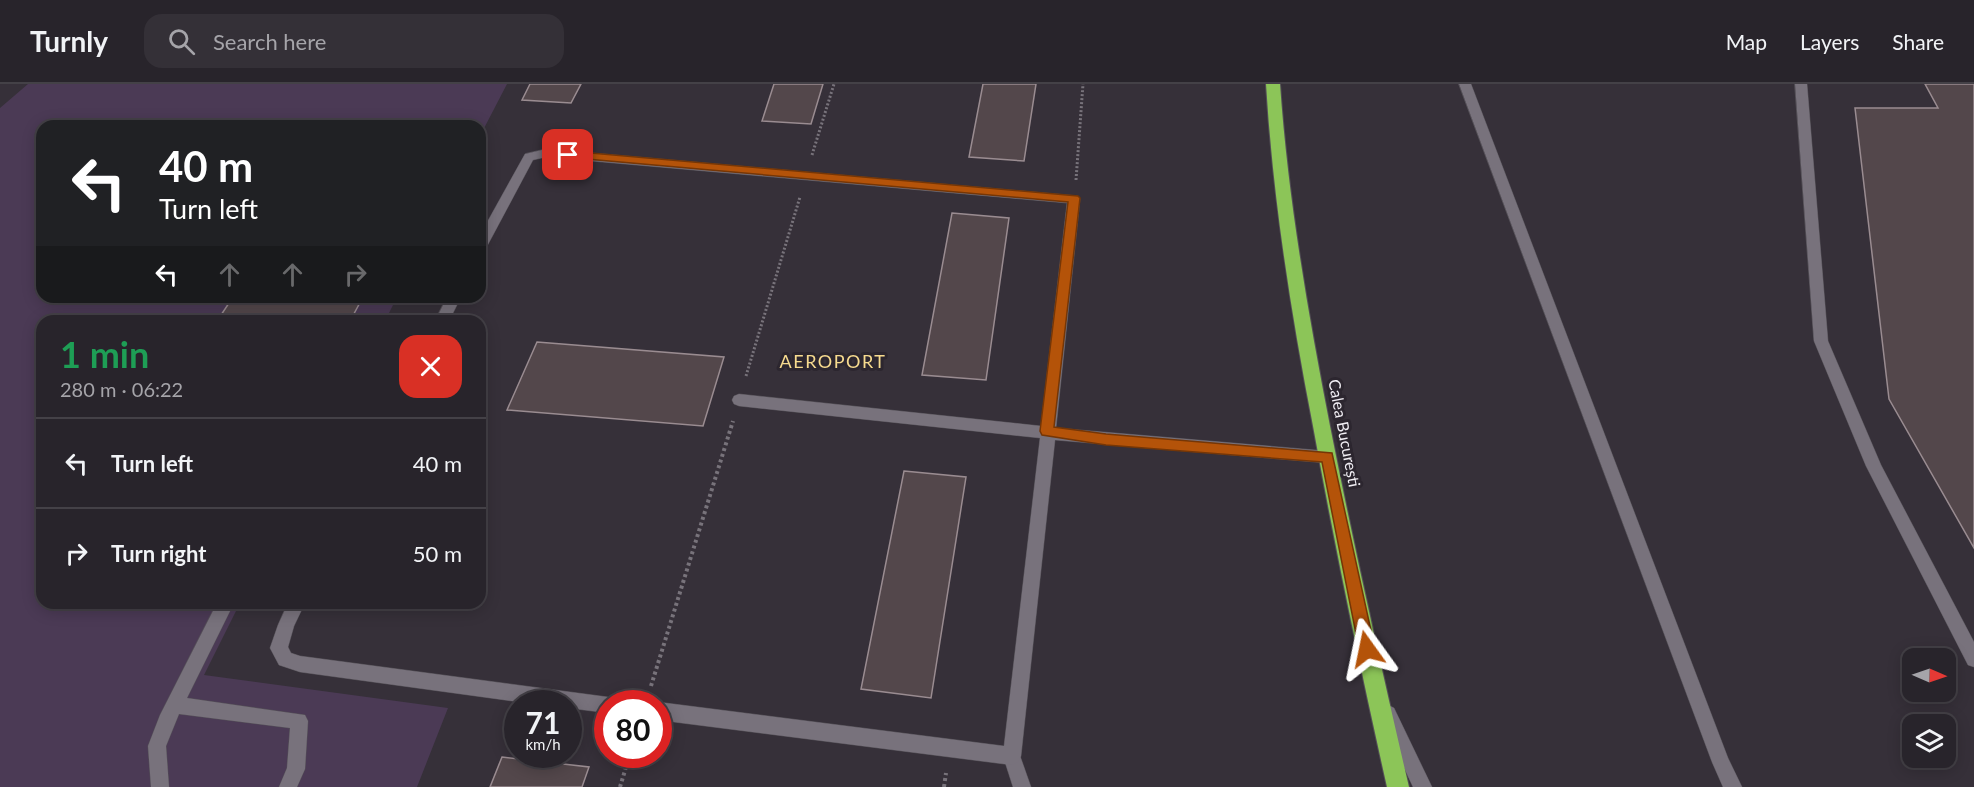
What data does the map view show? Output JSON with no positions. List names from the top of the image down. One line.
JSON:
{"streets":{"highway":["Calea București"]},"districts":["AEROPORT"],"north":"right","page":{"header":"Turnly","search":"Search here","nav":["Map","Layers","Share"],"turn":["40 m","Turn left"],"heading":["1 min","280 m · 06:22"],"list":[{"name":"Turn left","value":"40 m"},{"name":"Turn right","value":"50 m"}],"speed":"71 km/h","limit":"80"}}
